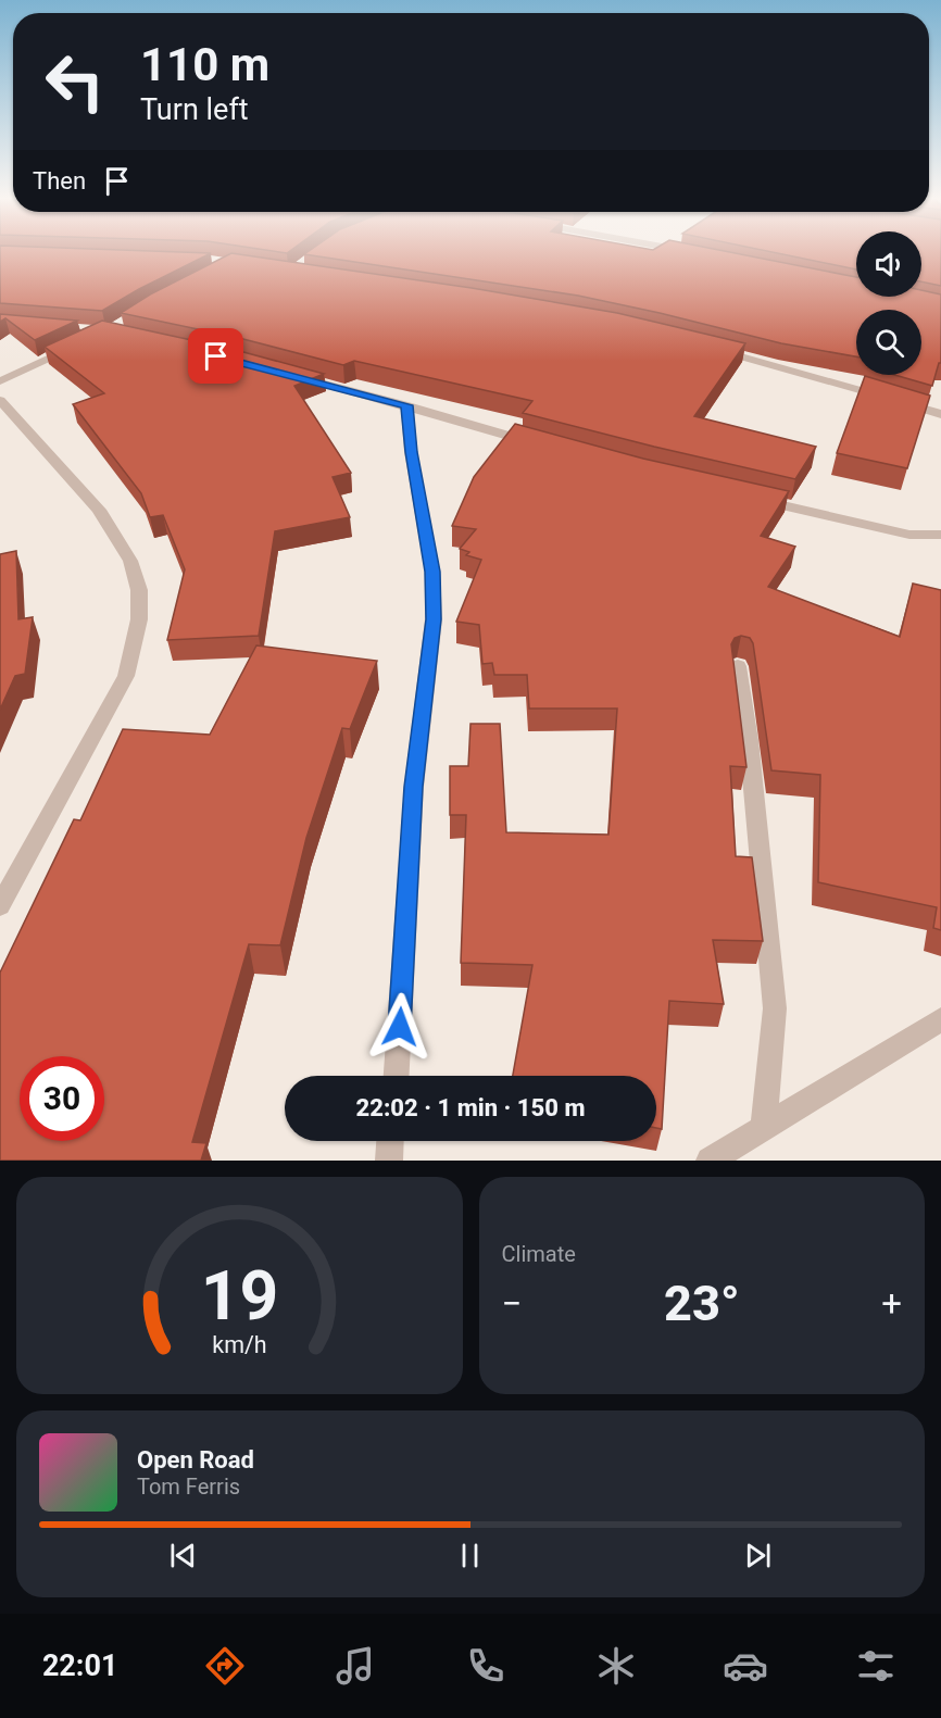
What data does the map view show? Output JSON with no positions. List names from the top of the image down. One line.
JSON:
{"page":{"turn":["110 m","Turn left"],"then":"Then","limit":"30","trip":"22:02 · 1 min · 150 m","tile":"Climate","heat":["−","23°","+"],"song":["Open Road","Tom Ferris"],"tabs":"22:01","gauge":["19","km/h"]}}
